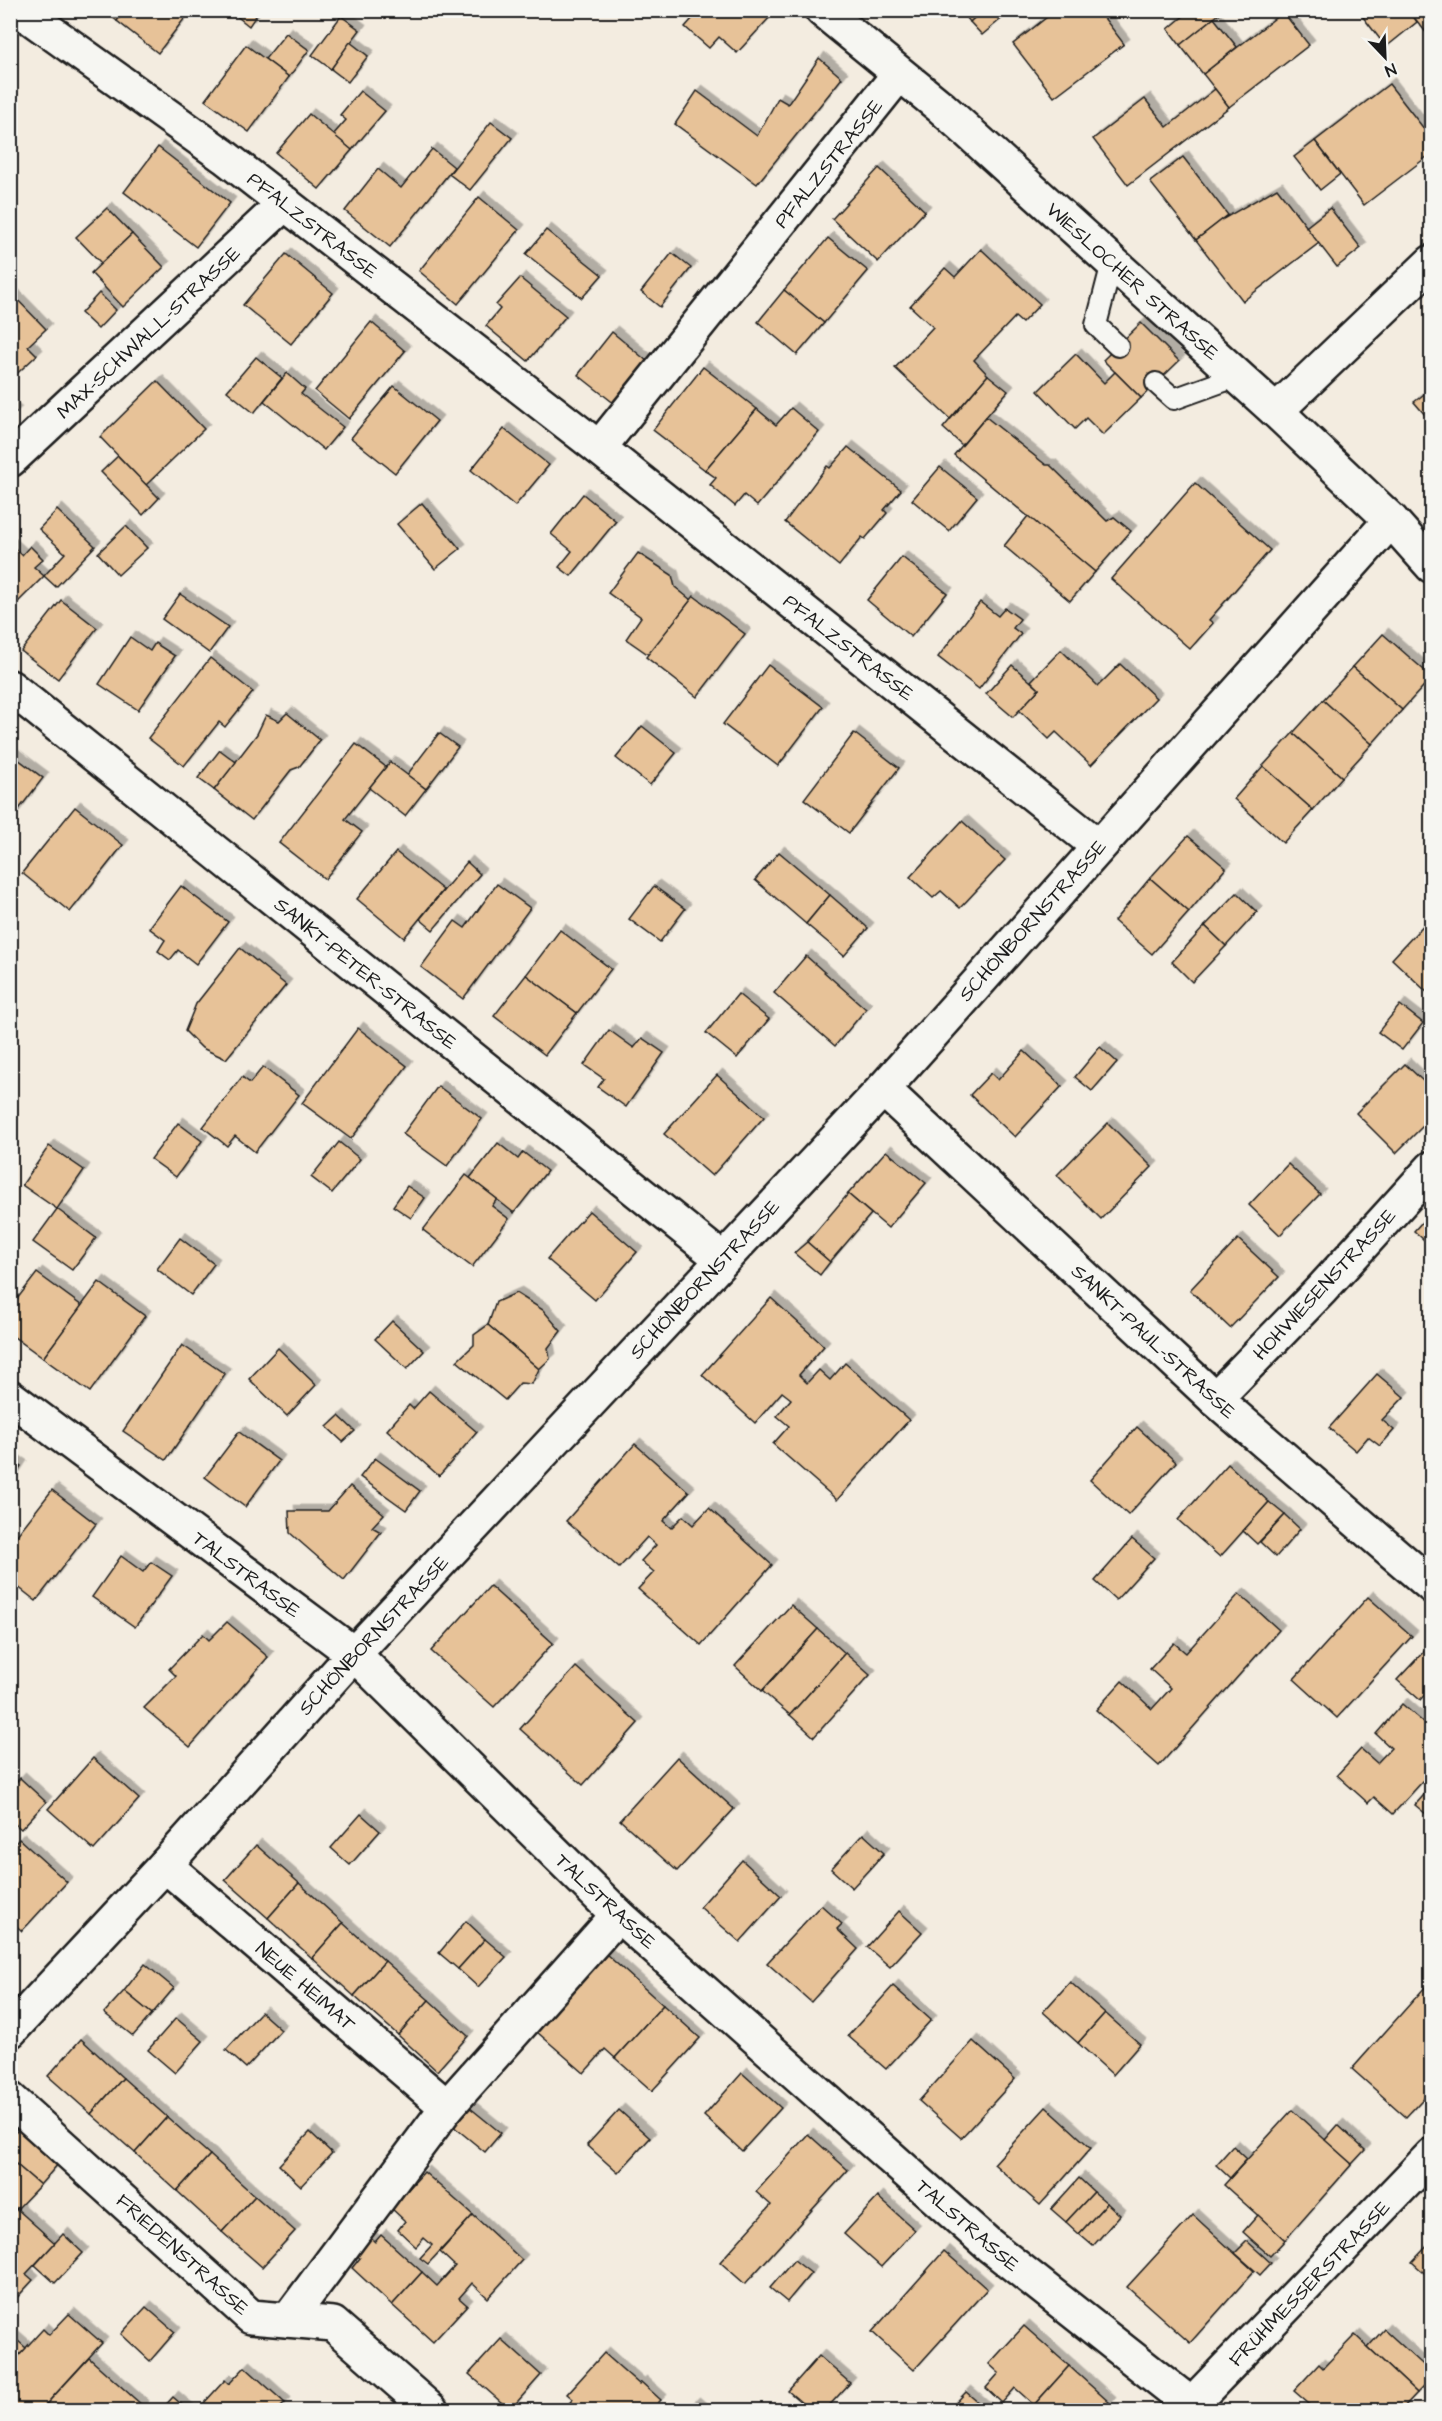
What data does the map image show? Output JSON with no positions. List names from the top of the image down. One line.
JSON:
{"streets":{"street":["PFALZSTRASSE","WIESLOCHER STRASSE","MAX-SCHWALL-STRASSE","SCHÖNBORNSTRASSE","SANKT-PETER-STRASSE","HOHWIESENSTRASSE","SANKT-PAUL-STRASSE","TALSTRASSE","NEUE HEIMAT","FRIEDENSTRASSE","FRÜHMESSERSTRASSE"]},"crossings":[["PFALZSTRASSE","WIESLOCHER STRASSE"],["PFALZSTRASSE","MAX-SCHWALL-STRASSE"],["PFALZSTRASSE","SCHÖNBORNSTRASSE"],["WIESLOCHER STRASSE","SCHÖNBORNSTRASSE"],["SCHÖNBORNSTRASSE","SANKT-PETER-STRASSE"],["SCHÖNBORNSTRASSE","SANKT-PAUL-STRASSE"],["SCHÖNBORNSTRASSE","TALSTRASSE"],["SCHÖNBORNSTRASSE","NEUE HEIMAT"],["HOHWIESENSTRASSE","SANKT-PAUL-STRASSE"],["TALSTRASSE","FRÜHMESSERSTRASSE"]],"north":"bottom right"}
